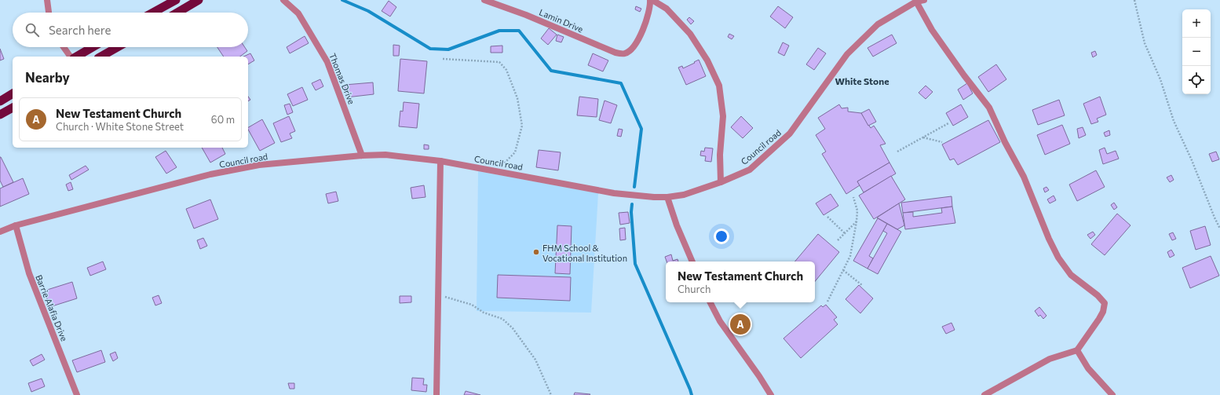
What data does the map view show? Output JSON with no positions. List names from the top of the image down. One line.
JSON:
{"streets":{"street":["Lamin Drive","Thomas Drive","Council road","Barrie Alafia Drive"]},"crossings":[["Thomas Drive","Council road"],["Council road","Barrie Alafia Drive"]],"districts":["White Stone"],"places":["FHM School & Vocational Institution"],"page":{"map_buttons":["+","−"],"search":"Search here","heading":"Nearby","list":[{"mark":"A","name":"New Testament Church","note":"Church · White Stone Street","value":"60 m"}],"popup":["New Testament Church","Church"],"pins":"A"}}
